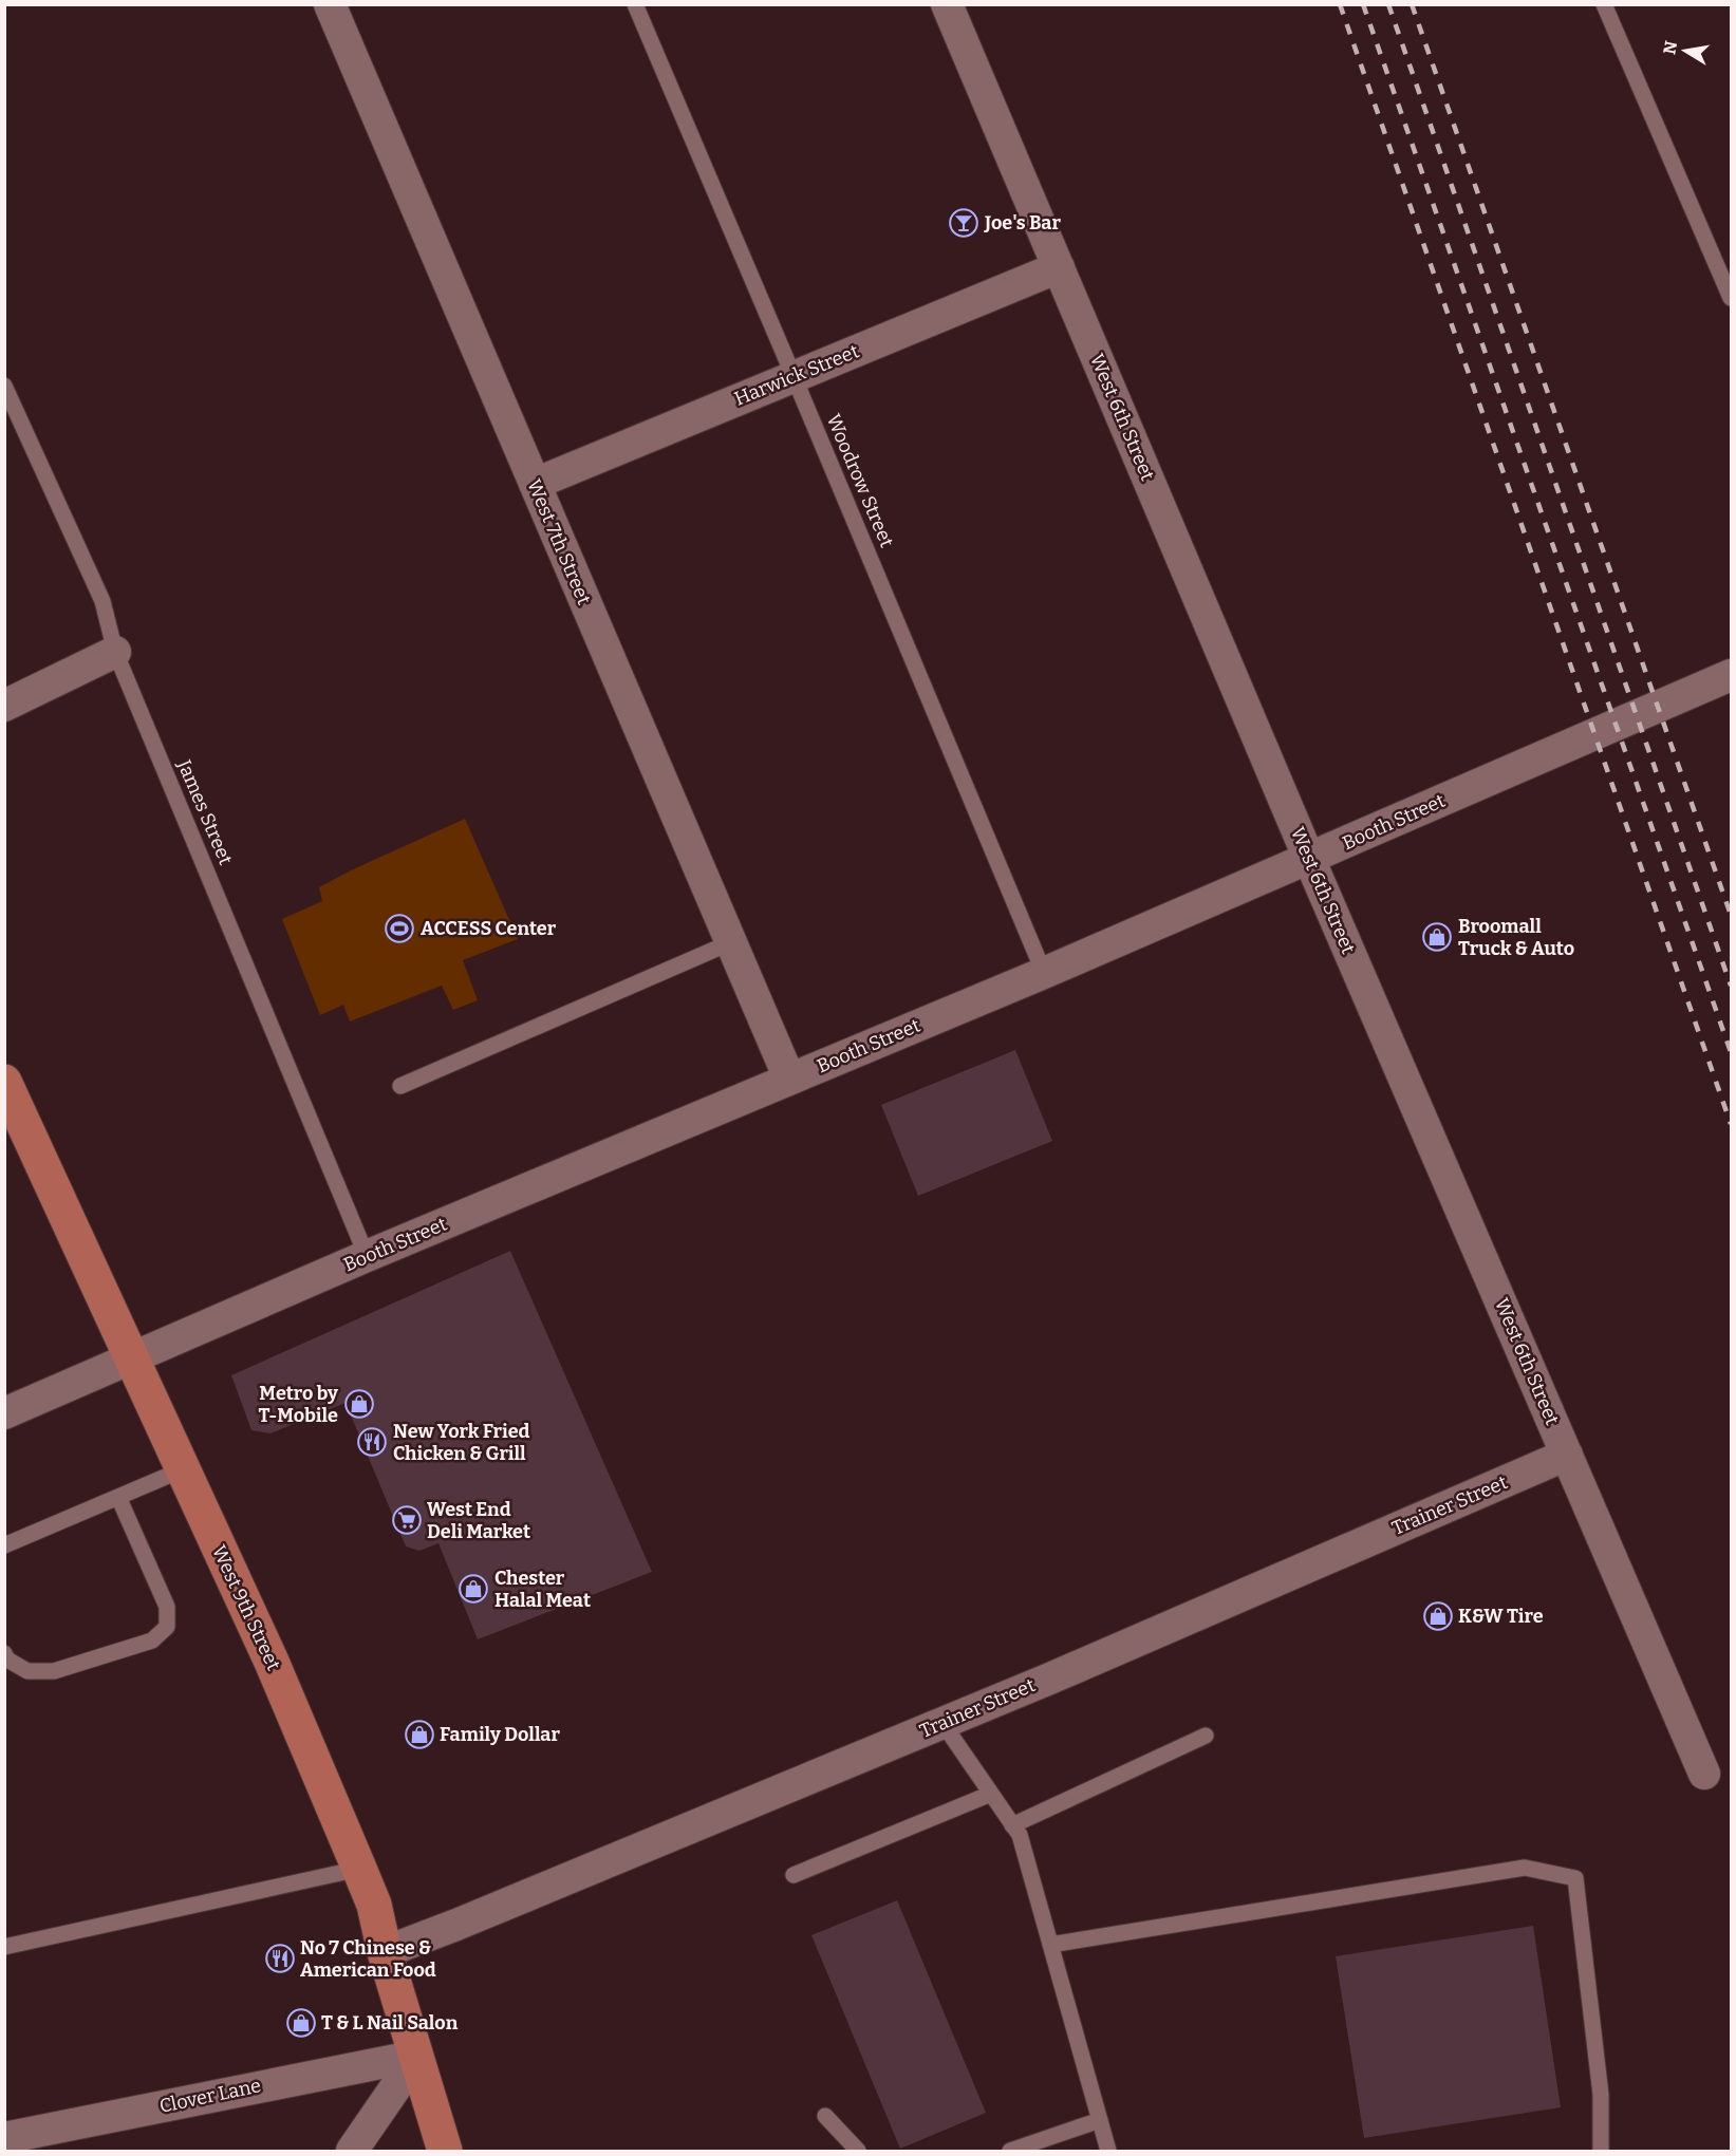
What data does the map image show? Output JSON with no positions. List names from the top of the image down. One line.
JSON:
{"streets":{"main road":["West 9th Street"],"street":["Harwick Street","West 6th Street","West 7th Street","Booth Street","Trainer Street","Clover Lane"],"lane":["Woodrow Street","James Street"]},"crossings":[["Harwick Street","West 6th Street"],["Harwick Street","Woodrow Street"],["Harwick Street","West 7th Street"],["West 6th Street","Booth Street"],["West 6th Street","Trainer Street"],["Woodrow Street","Booth Street"],["West 7th Street","Booth Street"],["James Street","Booth Street"],["Booth Street","West 9th Street"],["Trainer Street","West 9th Street"],["West 9th Street","Clover Lane"]],"places":{"bar":["Joe's Bar"],"sports":["ACCESS Center"],"shop":["Broomall Truck & Auto","Metro by T-Mobile","Chester Halal Meat","K&W Tire","Family Dollar","T & L Nail Salon"],"restaurant":["New York Fried Chicken & Grill","No 7 Chinese & American Food"],"supermarket":["West End Deli Market"]},"north":"left"}
